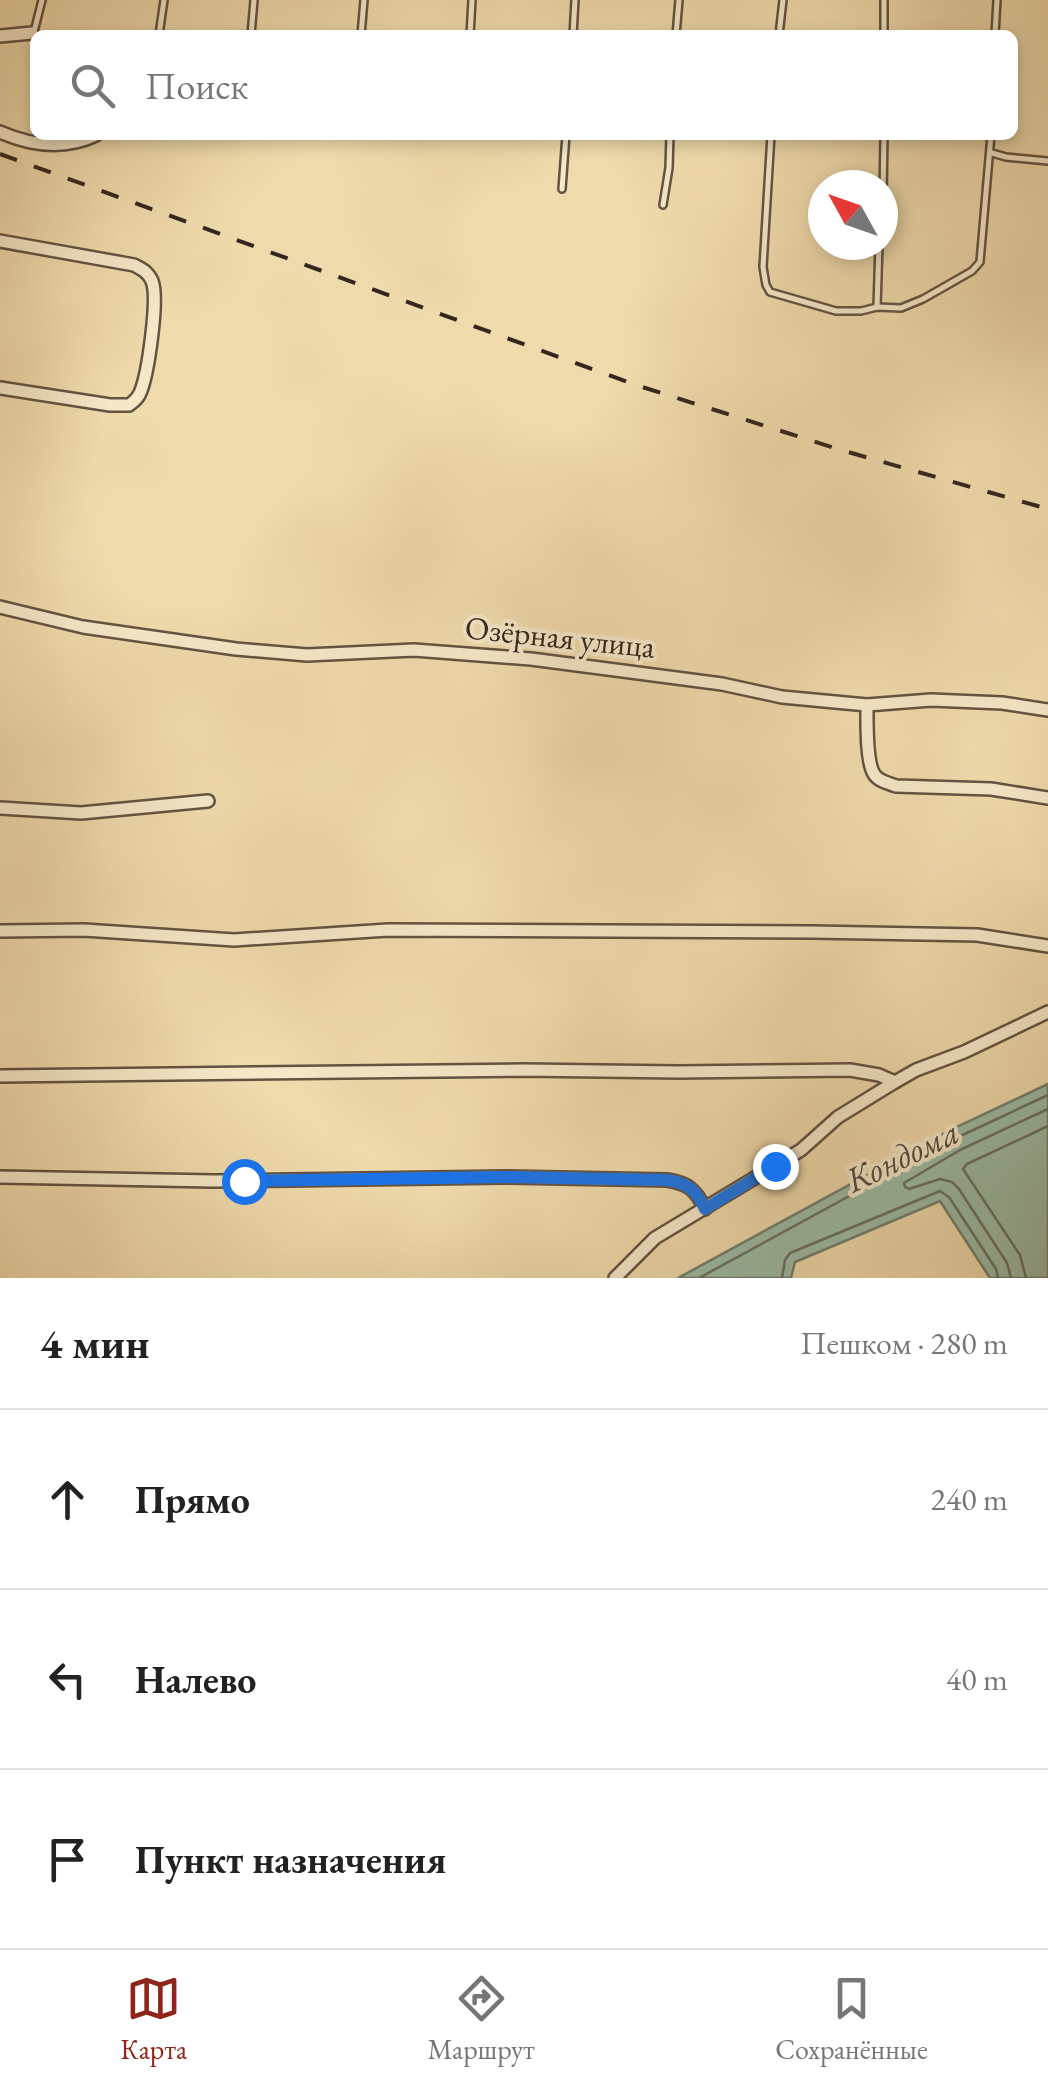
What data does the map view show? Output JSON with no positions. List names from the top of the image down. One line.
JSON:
{"streets":{"street":["Озёрная улица"]},"water":["Кондома"],"north":"top left","page":{"search":"Поиск","heading":["4 мин","Пешком · 280 m"],"list":[["Прямо","240 m"],["Налево","40 m"],"Пункт назначения"],"nav":["Карта","Маршрут","Сохранённые"]}}
